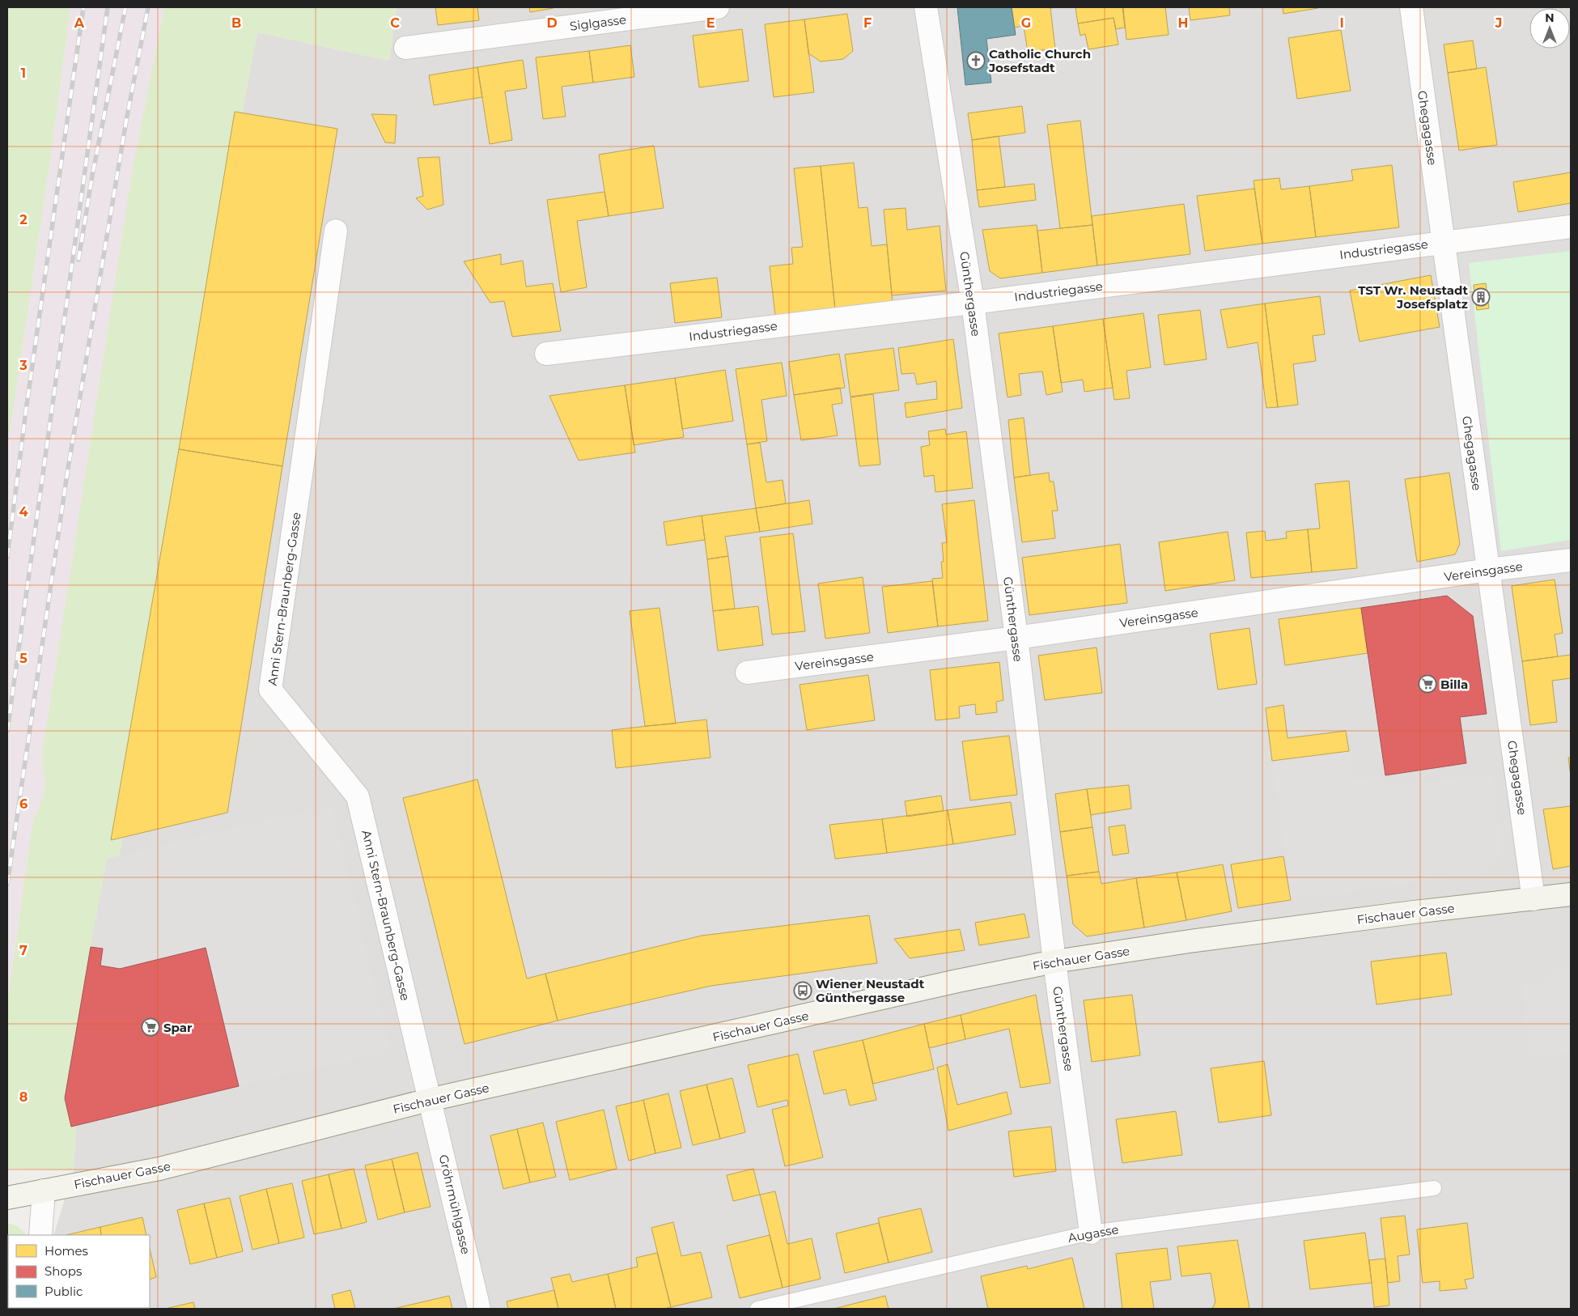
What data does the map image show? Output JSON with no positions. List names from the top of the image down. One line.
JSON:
{"streets":{"main road":["Fischauer Gasse"],"street":["Siglgasse","Ghegagasse","Industriegasse","Günthergasse","Vereinsgasse","Anni Stern-Braunberg-Gasse","Gröhrmühlgasse"],"lane":["Augasse"]},"crossings":[["Ghegagasse","Industriegasse"],["Ghegagasse","Vereinsgasse"],["Ghegagasse","Fischauer Gasse"],["Industriegasse","Günthergasse"],["Günthergasse","Vereinsgasse"],["Günthergasse","Fischauer Gasse"],["Günthergasse","Augasse"],["Anni Stern-Braunberg-Gasse","Fischauer Gasse"],["Anni Stern-Braunberg-Gasse","Gröhrmühlgasse"],["Fischauer Gasse","Gröhrmühlgasse"]],"places":{"church":["Catholic Church Josefstadt"],"building":["TST Wr. Neustadt Josefsplatz"],"supermarket":["Billa","Spar"],"bus stop":["Wiener Neustadt Günthergasse"]},"legend":["Homes","Shops","Public"],"north":"top","grid":{"columns":["A","B","C","D","E","F","G","H","I","J"],"rows":["1","2","3","4","5","6","7","8"]}}
